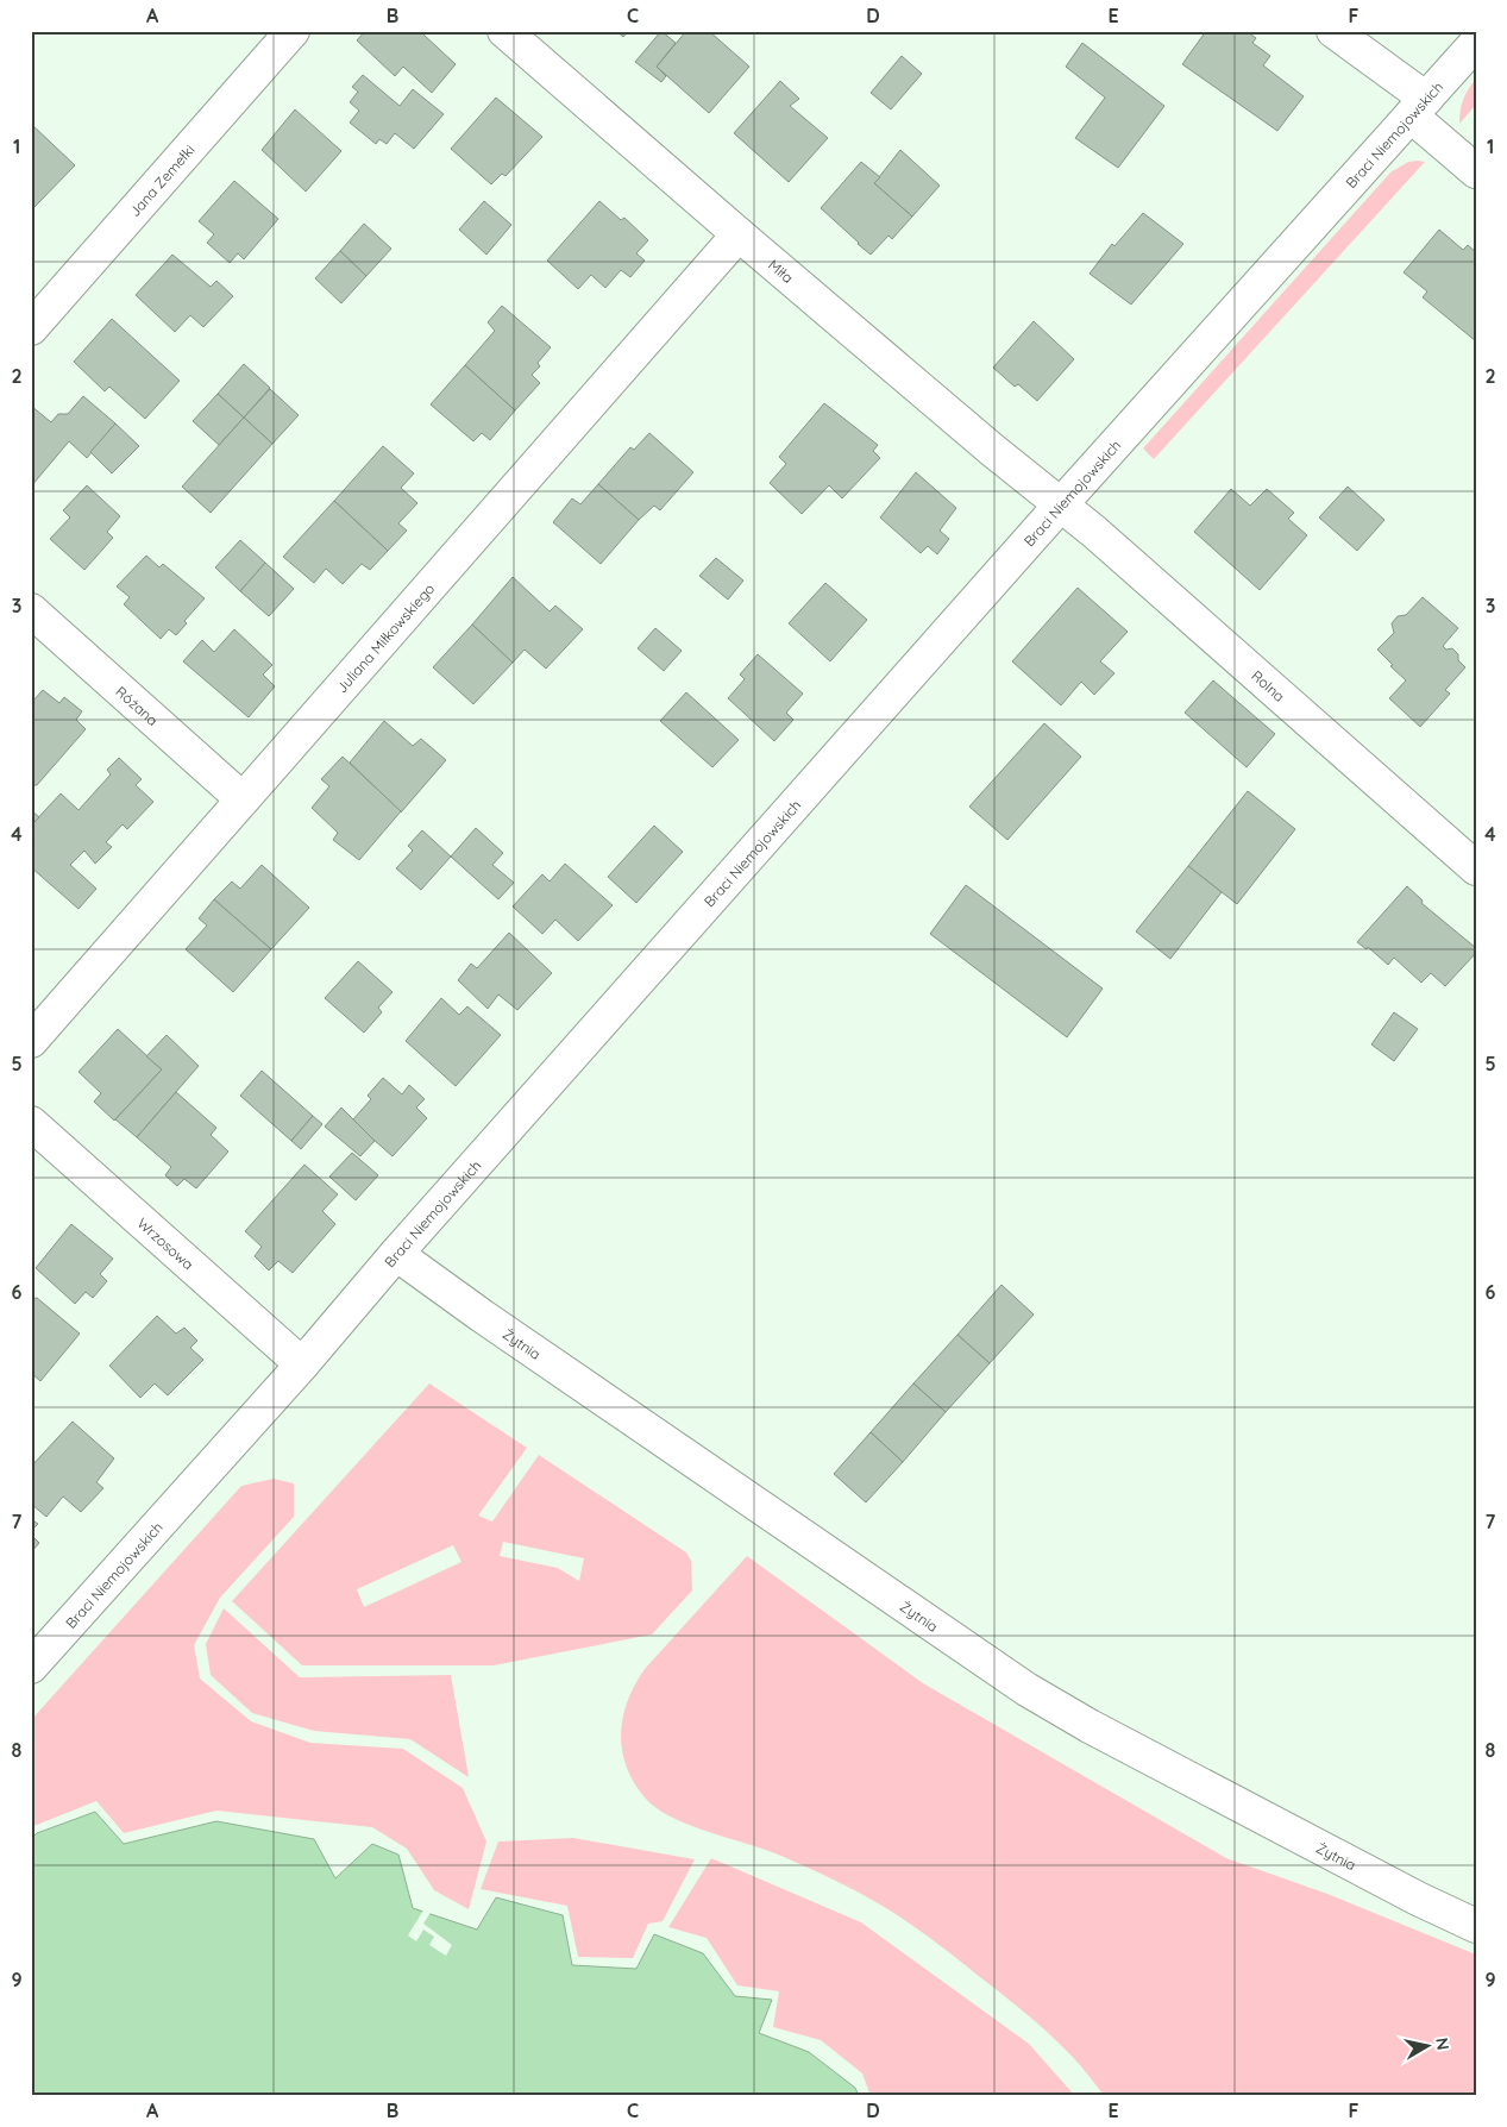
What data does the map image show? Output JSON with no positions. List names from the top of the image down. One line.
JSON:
{"streets":{"street":["Braci Niemojowskich","Jana Zemełki","Miła","Juliana Miłkowskiego","Rolna","Różana","Wrzosowa","Żytnia"]},"crossings":[["Braci Niemojowskich","Miła"],["Braci Niemojowskich","Rolna"],["Braci Niemojowskich","Wrzosowa"],["Braci Niemojowskich","Żytnia"],["Miła","Juliana Miłkowskiego"],["Miła","Rolna"],["Juliana Miłkowskiego","Różana"]],"north":"right","grid":{"columns":["A","B","C","D","E","F"],"rows":["1","2","3","4","5","6","7","8","9"]}}
